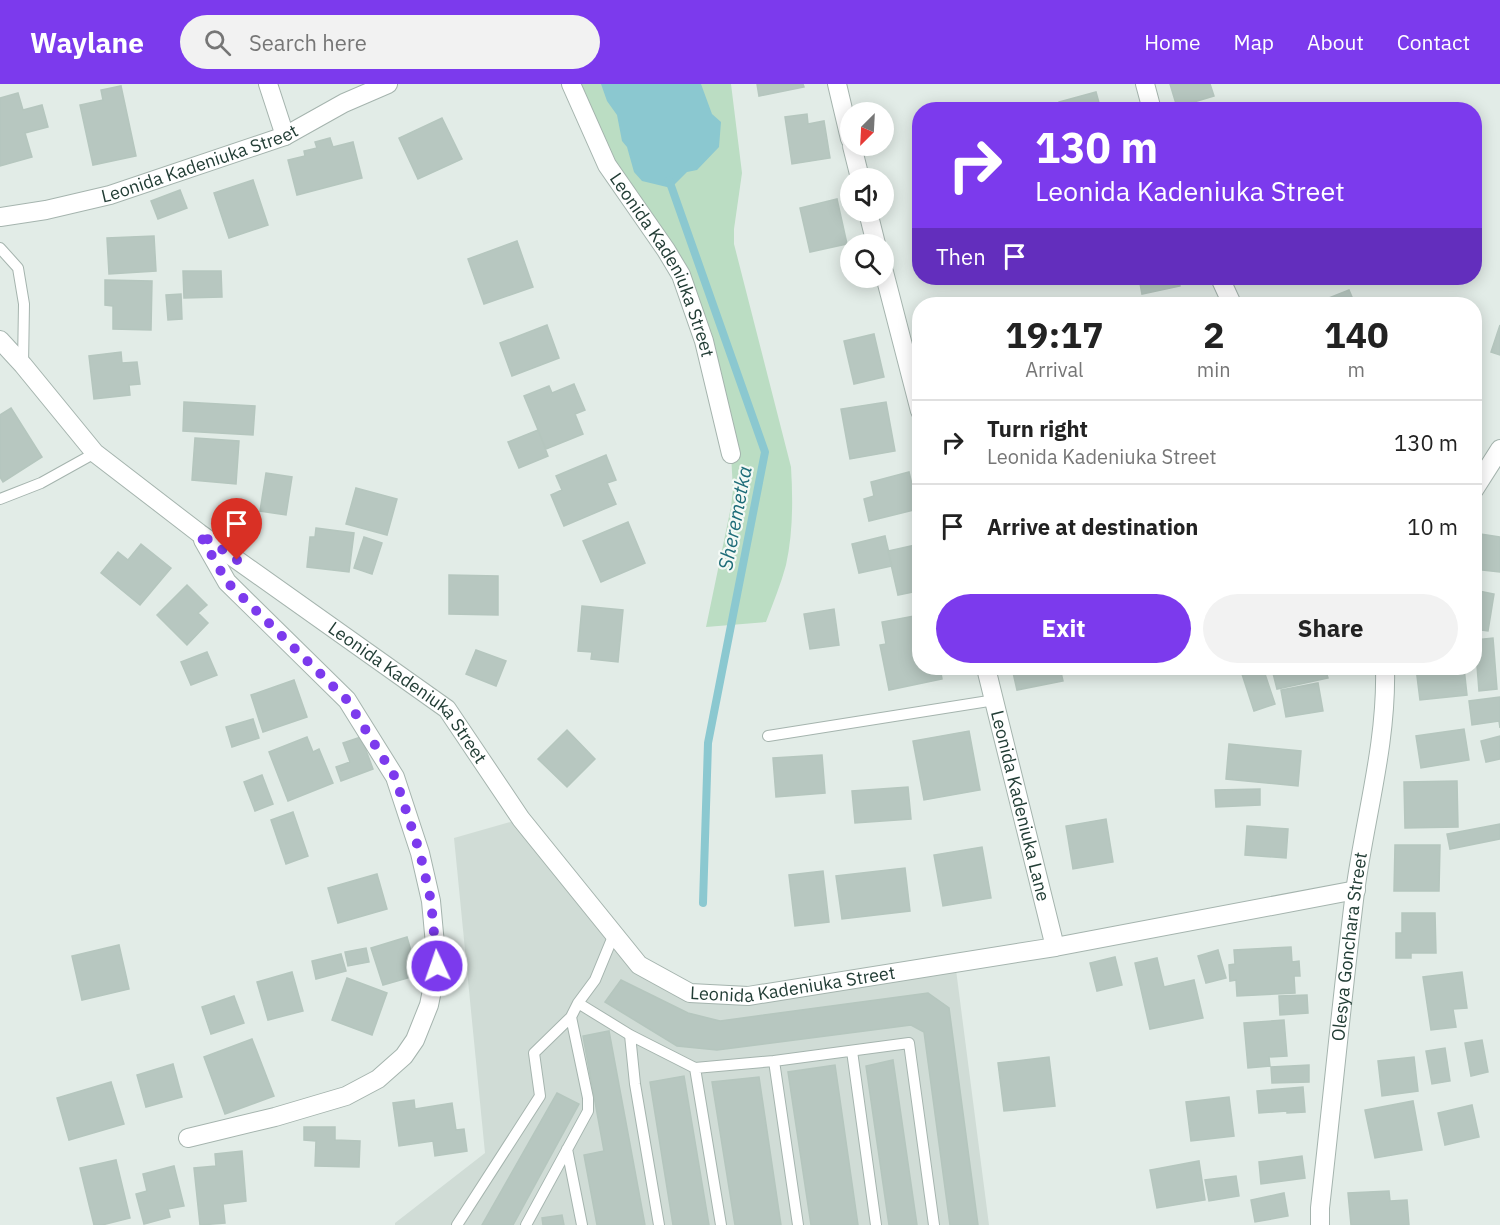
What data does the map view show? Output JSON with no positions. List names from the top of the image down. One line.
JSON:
{"streets":{"street":["Leonida Kadeniuka Street","Leonida Kadeniuka Lane","Olesya Gonchara Street"]},"crossings":[["Leonida Kadeniuka Street","Leonida Kadeniuka Lane"],["Leonida Kadeniuka Street","Olesya Gonchara Street"]],"water":["Sheremetka"],"north":"bottom left","page":{"header":"Waylane","search":"Search here","nav":["Home","Map","About","Contact"],"turn":["130 m","Leonida Kadeniuka Street"],"then":"Then","eta":["19:17","Arrival","2","min","140","m"],"list":[{"name":"Turn right","note":"Leonida Kadeniuka Street","value":"130 m"},{"name":"Arrive at destination","value":"10 m"}],"buttons":["Exit","Share"]}}
